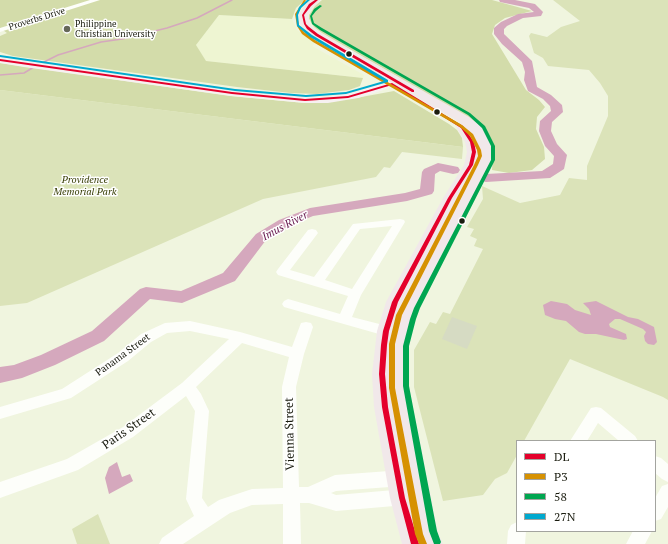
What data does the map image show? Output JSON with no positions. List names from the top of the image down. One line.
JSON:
{"streets":{"street":["Proverbs Drive","Panama Street","Paris Street","Vienna Street"]},"crossings":[["Panama Street","Paris Street"],["Panama Street","Vienna Street"]],"water":["Imus River"],"parks":["Providence Memorial Park"],"places":["Philippine Christian University"],"lines":["transit line DL","transit line P3","transit line 27N","transit line 58"],"legend":["DL","P3","58","27N"]}
